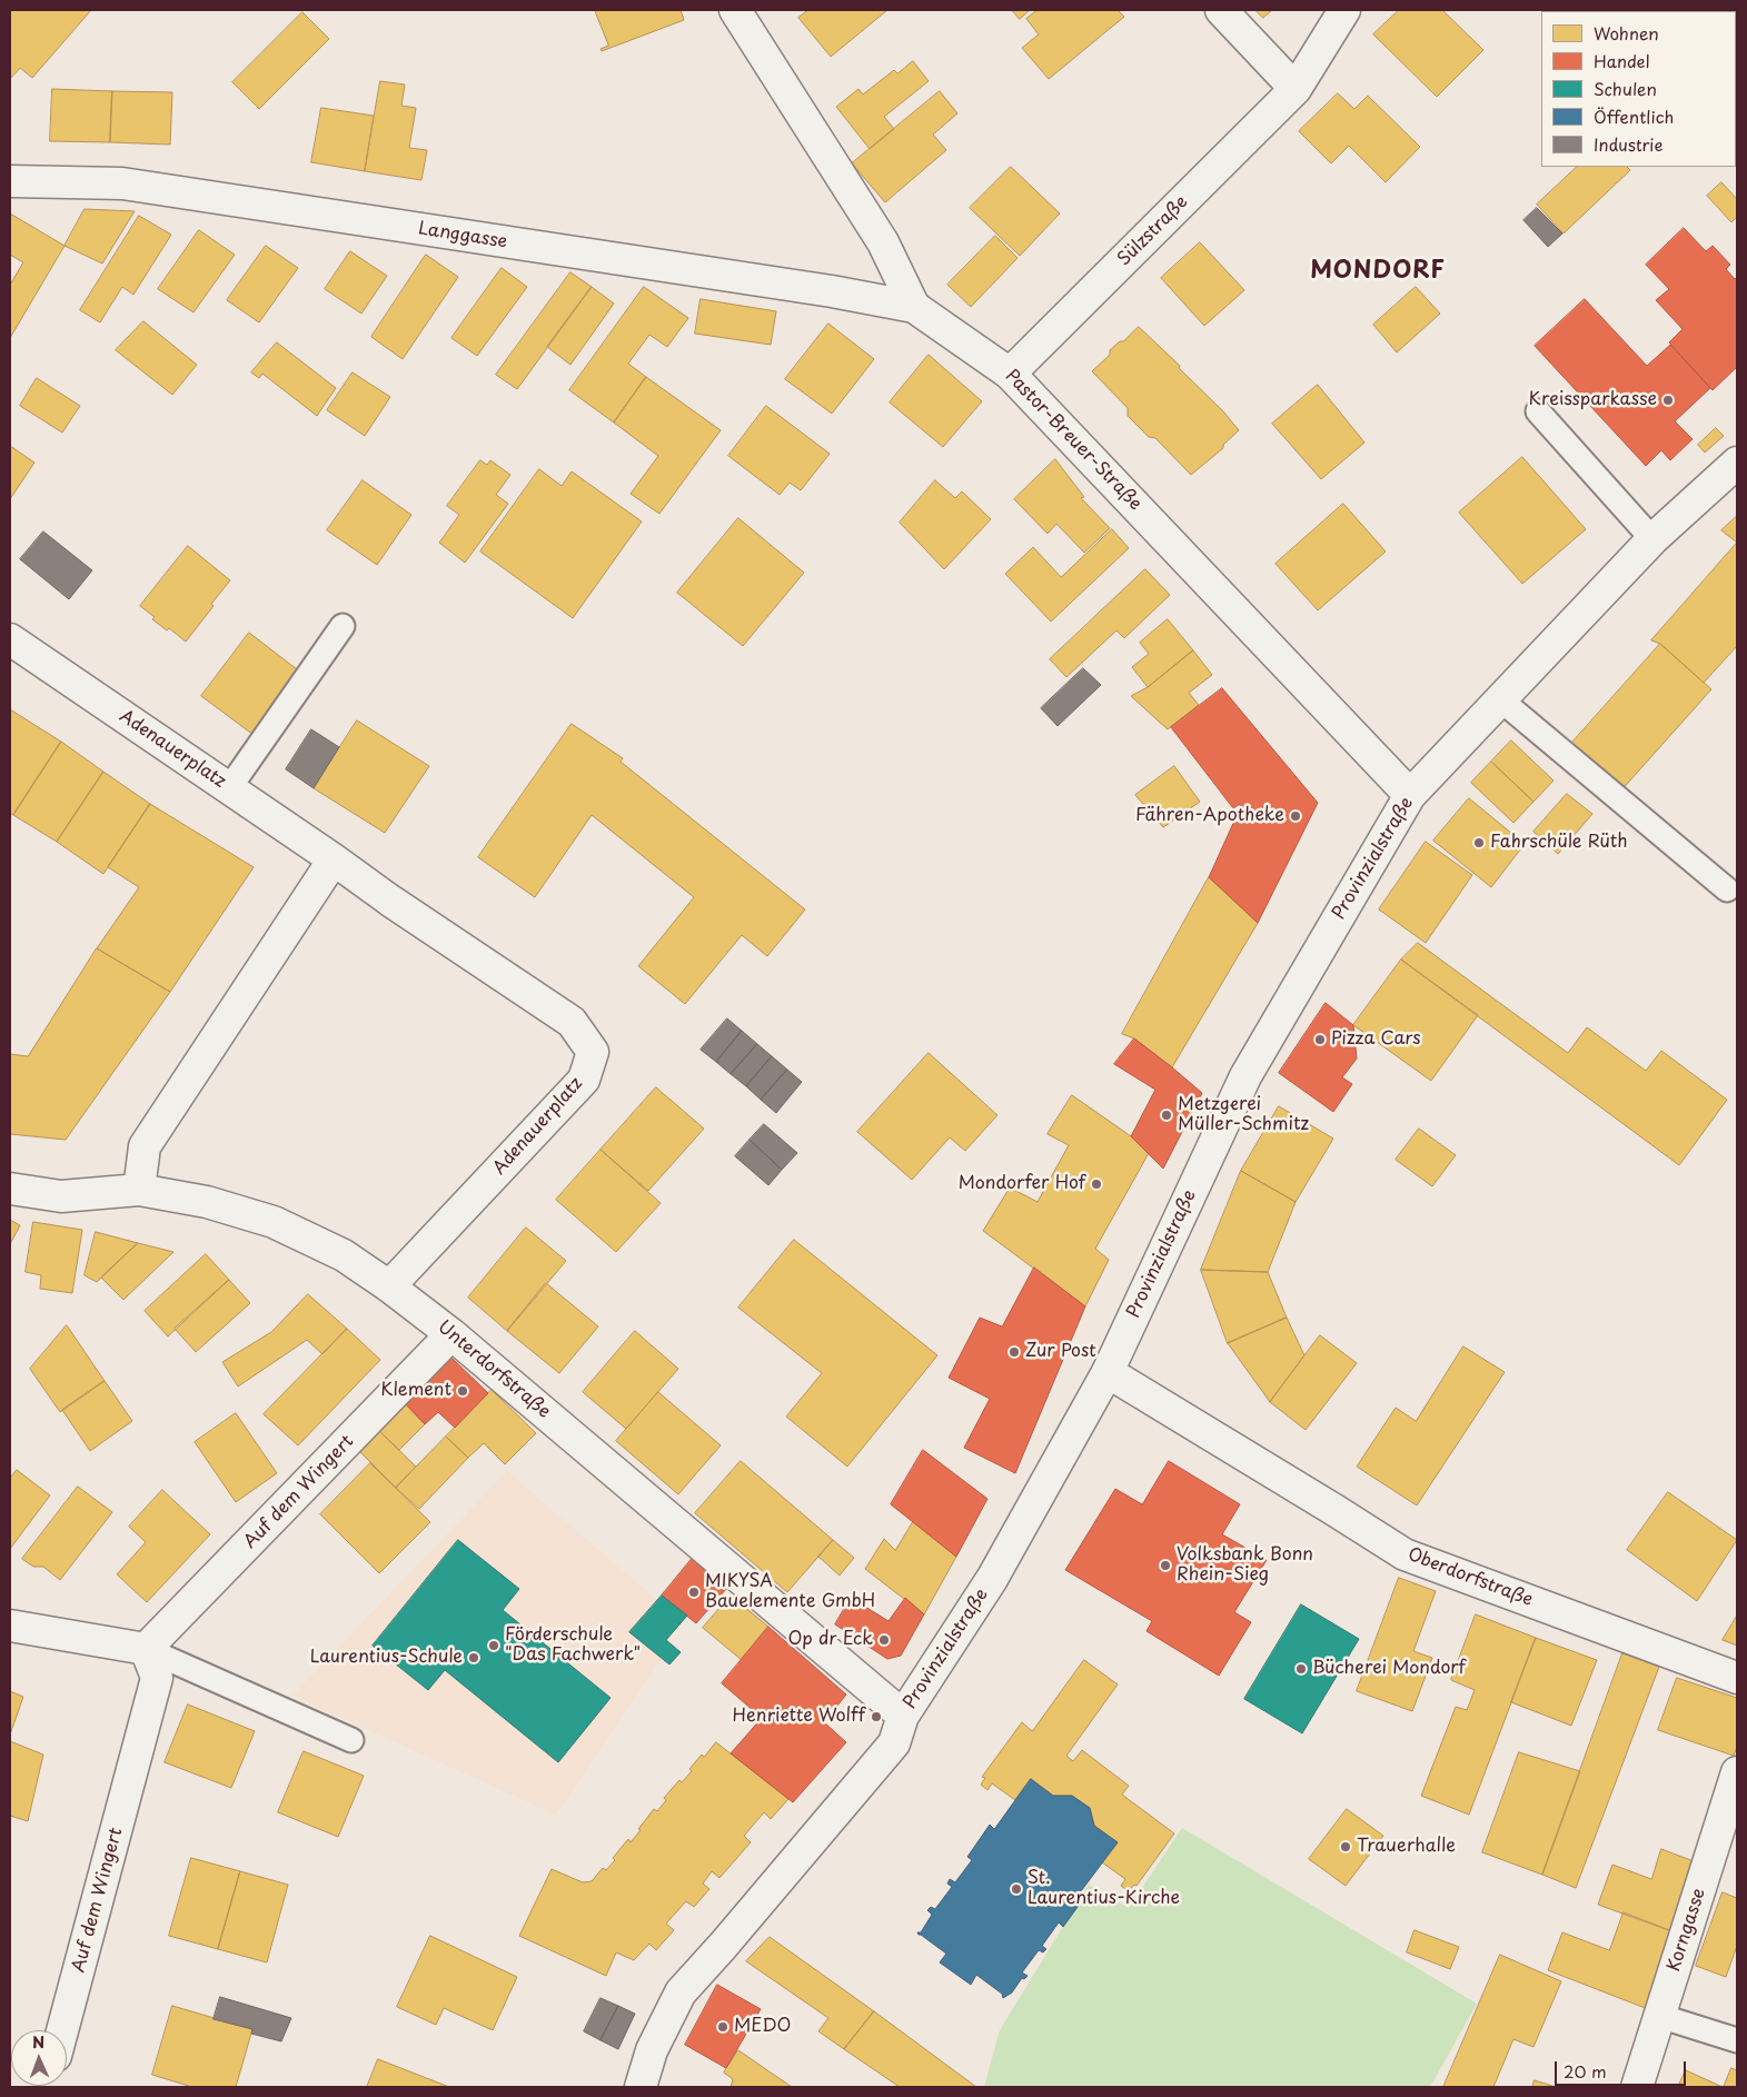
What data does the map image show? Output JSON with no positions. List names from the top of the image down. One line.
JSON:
{"streets":{"street":["Sülzstraße","Langgasse","Pastor-Breuer-Straße","Adenauerplatz","Provinzialstraße","Unterdorfstraße","Auf dem Wingert","Oberdorfstraße","Korngasse"]},"crossings":[["Sülzstraße","Pastor-Breuer-Straße"],["Langgasse","Pastor-Breuer-Straße"],["Pastor-Breuer-Straße","Provinzialstraße"],["Adenauerplatz","Unterdorfstraße"],["Provinzialstraße","Unterdorfstraße"],["Provinzialstraße","Oberdorfstraße"],["Unterdorfstraße","Auf dem Wingert"]],"districts":["MONDORF"],"places":["Kreissparkasse","Fähren-Apotheke","Fahrschüle Rüth","Pizza Cars","Metzgerei Müller-Schmitz","Mondorfer Hof","Zur Post","Klement","Volksbank Bonn Rhein-Sieg","MIKYSA Bauelemente GmbH","Op dr Eck","Förderschule \"Das Fachwerk\"","Laurentius-Schule","Bücherei Mondorf","Henriette Wolff","Trauerhalle","St. Laurentius-Kirche","MEDO"],"legend":["Wohnen","Handel","Schulen","Öffentlich","Industrie"],"scale_bar":"20 m","north":"top"}
